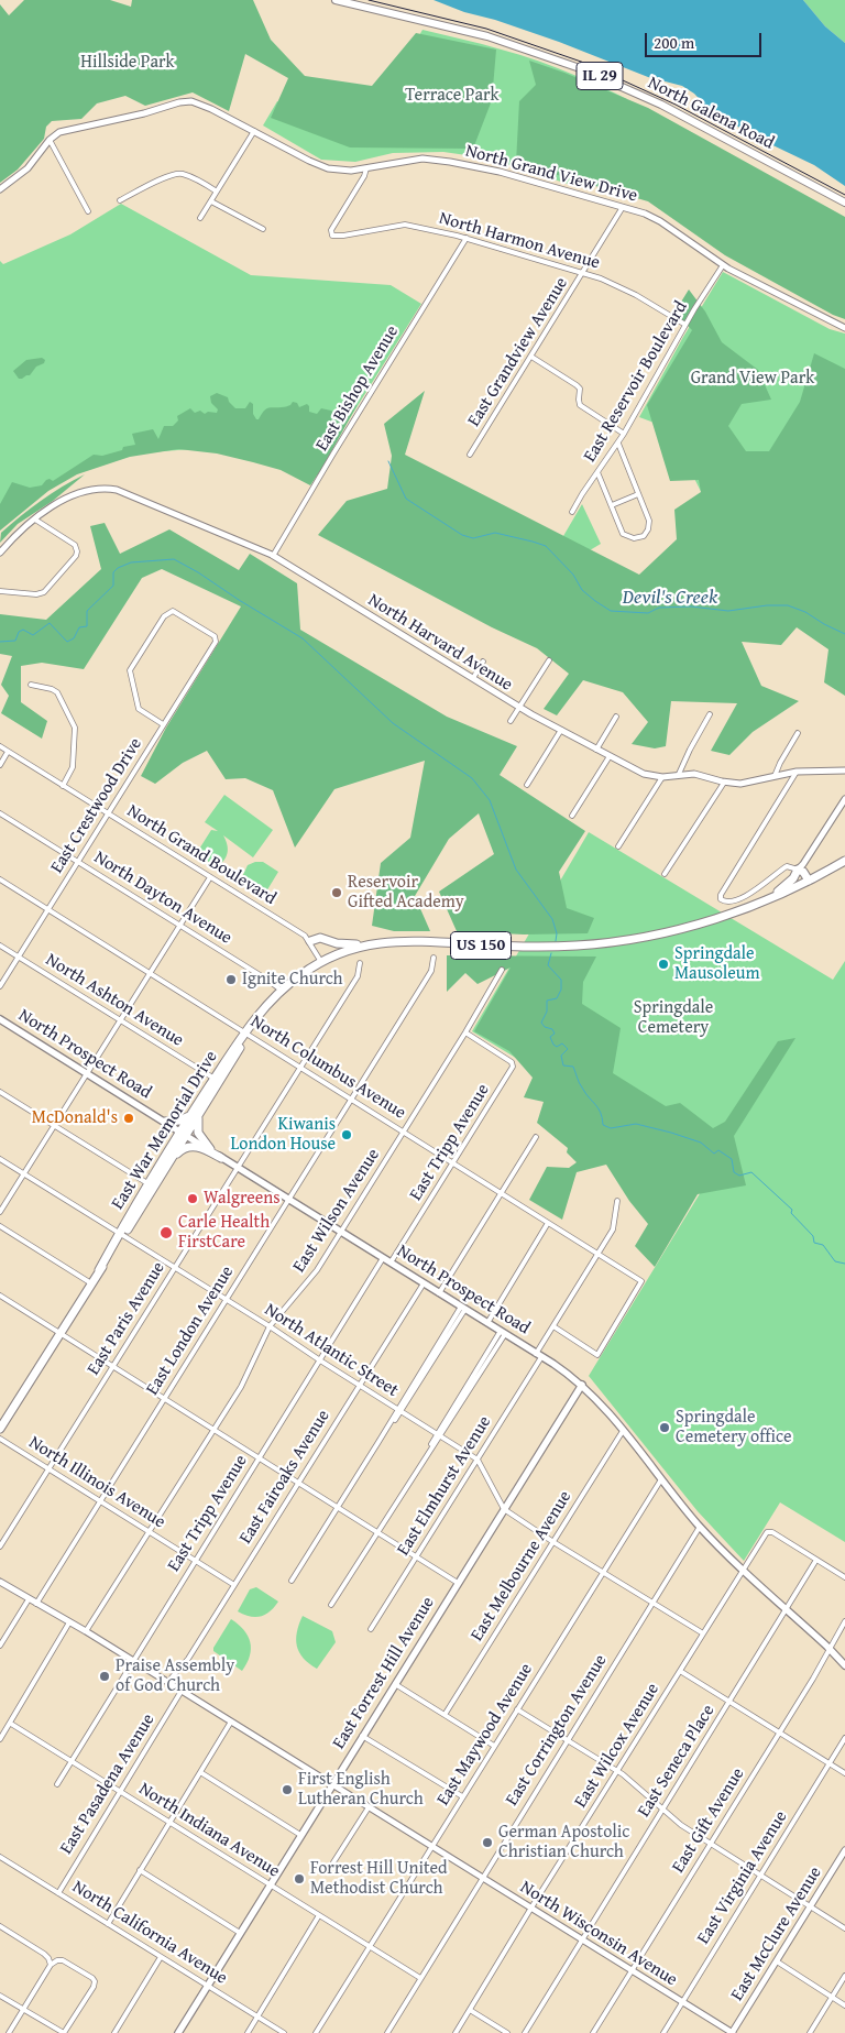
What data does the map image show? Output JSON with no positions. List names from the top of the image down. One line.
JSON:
{"streets":{"highway":["US 150","East War Memorial Drive"],"main road":["IL 29","North Galena Road","North Prospect Road","East Forrest Hill Avenue"],"street":["North Grand View Drive","North Harmon Avenue","East Grandview Avenue","East Reservoir Boulevard","East Bishop Avenue","North Harvard Avenue","East Crestwood Drive","North Grand Boulevard","North Dayton Avenue","North Ashton Avenue","North Columbus Avenue","East Tripp Avenue","East Wilson Avenue","East Paris Avenue","East London Avenue","North Atlantic Street","East Fairoaks Avenue","North Illinois Avenue","East Elmhurst Avenue","East Melbourne Avenue","East Corrington Avenue","East Maywood Avenue","East Wilcox Avenue","East Seneca Place","East Pasadena Avenue","East Gift Avenue","North Indiana Avenue","East Virginia Avenue","North California Avenue","North Wisconsin Avenue","East McClure Avenue"]},"crossings":[["North Grand View Drive","North Harmon Avenue"],["North Grand View Drive","East Grandview Avenue"],["North Grand View Drive","East Reservoir Boulevard"],["North Harmon Avenue","East Grandview Avenue"],["North Harmon Avenue","East Reservoir Boulevard"],["North Harmon Avenue","East Bishop Avenue"],["East Bishop Avenue","North Harvard Avenue"],["East Crestwood Drive","North Grand Boulevard"],["East Crestwood Drive","North Dayton Avenue"],["East Crestwood Drive","North Ashton Avenue"],["East Crestwood Drive","North Columbus Avenue"],["North Grand Boulevard","East War Memorial Drive"],["North Dayton Avenue","East War Memorial Drive"],["North Ashton Avenue","East War Memorial Drive"],["North Prospect Road","East War Memorial Drive"],["North Prospect Road","East Tripp Avenue"],["North Prospect Road","East Wilson Avenue"],["North Prospect Road","East Paris Avenue"],["North Prospect Road","East London Avenue"],["North Prospect Road","East Fairoaks Avenue"],["North Prospect Road","East Elmhurst Avenue"],["North Prospect Road","East Melbourne Avenue"],["North Prospect Road","East Forrest Hill Avenue"],["North Prospect Road","East Corrington Avenue"],["North Prospect Road","East Maywood Avenue"],["North Prospect Road","East Wilcox Avenue"],["North Prospect Road","East Seneca Place"],["North Prospect Road","East Gift Avenue"],["North Columbus Avenue","East War Memorial Drive"],["North Columbus Avenue","East Tripp Avenue"],["North Columbus Avenue","East Wilson Avenue"],["North Columbus Avenue","East Paris Avenue"],["North Columbus Avenue","East London Avenue"],["North Columbus Avenue","East Elmhurst Avenue"],["East War Memorial Drive","North Atlantic Street"],["East Tripp Avenue","East Wilson Avenue"],["East Tripp Avenue","North Atlantic Street"],["East Tripp Avenue","North Illinois Avenue"],["East Tripp Avenue","North Indiana Avenue"],["East Tripp Avenue","North Wisconsin Avenue"],["East Wilson Avenue","North Atlantic Street"],["East Wilson Avenue","North Illinois Avenue"],["East Wilson Avenue","North Wisconsin Avenue"],["East Paris Avenue","North Atlantic Street"],["East Paris Avenue","North Illinois Avenue"],["East London Avenue","North Atlantic Street"],["East London Avenue","North Illinois Avenue"],["East London Avenue","North Wisconsin Avenue"],["North Atlantic Street","East Fairoaks Avenue"],["North Atlantic Street","East Elmhurst Avenue"],["East Fairoaks Avenue","North Illinois Avenue"],["East Fairoaks Avenue","North Wisconsin Avenue"],["East Forrest Hill Avenue","North Indiana Avenue"],["East Forrest Hill Avenue","North California Avenue"],["East Forrest Hill Avenue","North Wisconsin Avenue"],["East Corrington Avenue","North Indiana Avenue"],["East Corrington Avenue","North Wisconsin Avenue"],["East Maywood Avenue","North Indiana Avenue"],["East Maywood Avenue","North Wisconsin Avenue"],["East Wilcox Avenue","East Seneca Place"],["East Wilcox Avenue","North Wisconsin Avenue"],["East Seneca Place","North Wisconsin Avenue"],["East Pasadena Avenue","North Indiana Avenue"],["East Pasadena Avenue","North California Avenue"],["East Pasadena Avenue","North Wisconsin Avenue"],["East Gift Avenue","North Wisconsin Avenue"],["East Virginia Avenue","North Wisconsin Avenue"],["North Wisconsin Avenue","East McClure Avenue"]],"water":["Devil's Creek"],"parks":["Hillside Park","Terrace Park","Grand View Park","Springdale Cemetery"],"places":["Reservoir Gifted Academy","Springdale Mausoleum","Ignite Church","McDonald's","Kiwanis London House","Walgreens","Carle Health FirstCare","Springdale Cemetery office","Praise Assembly of God Church","First English Lutheran Church","German Apostolic Christian Church","Forrest Hill United Methodist Church"],"scale_bar":"200 m"}
